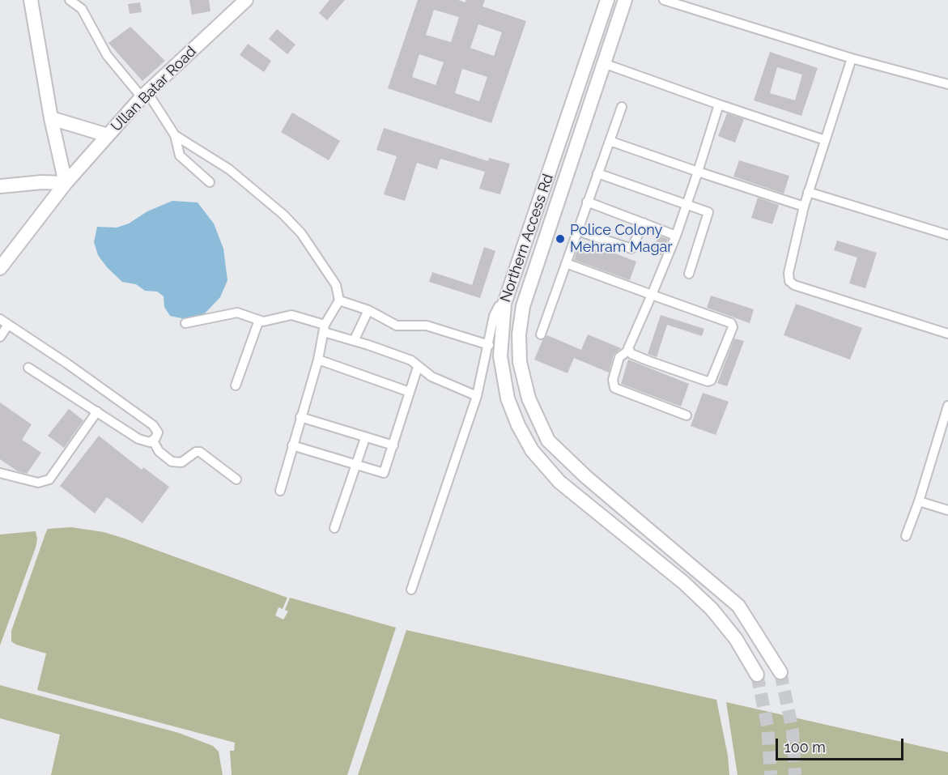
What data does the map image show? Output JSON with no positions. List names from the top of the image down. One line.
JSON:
{"streets":{"main road":["Ullan Batar Road","Northern Access Rd"]},"places":["Police Colony Mehram Magar"],"scale_bar":"100 m"}
